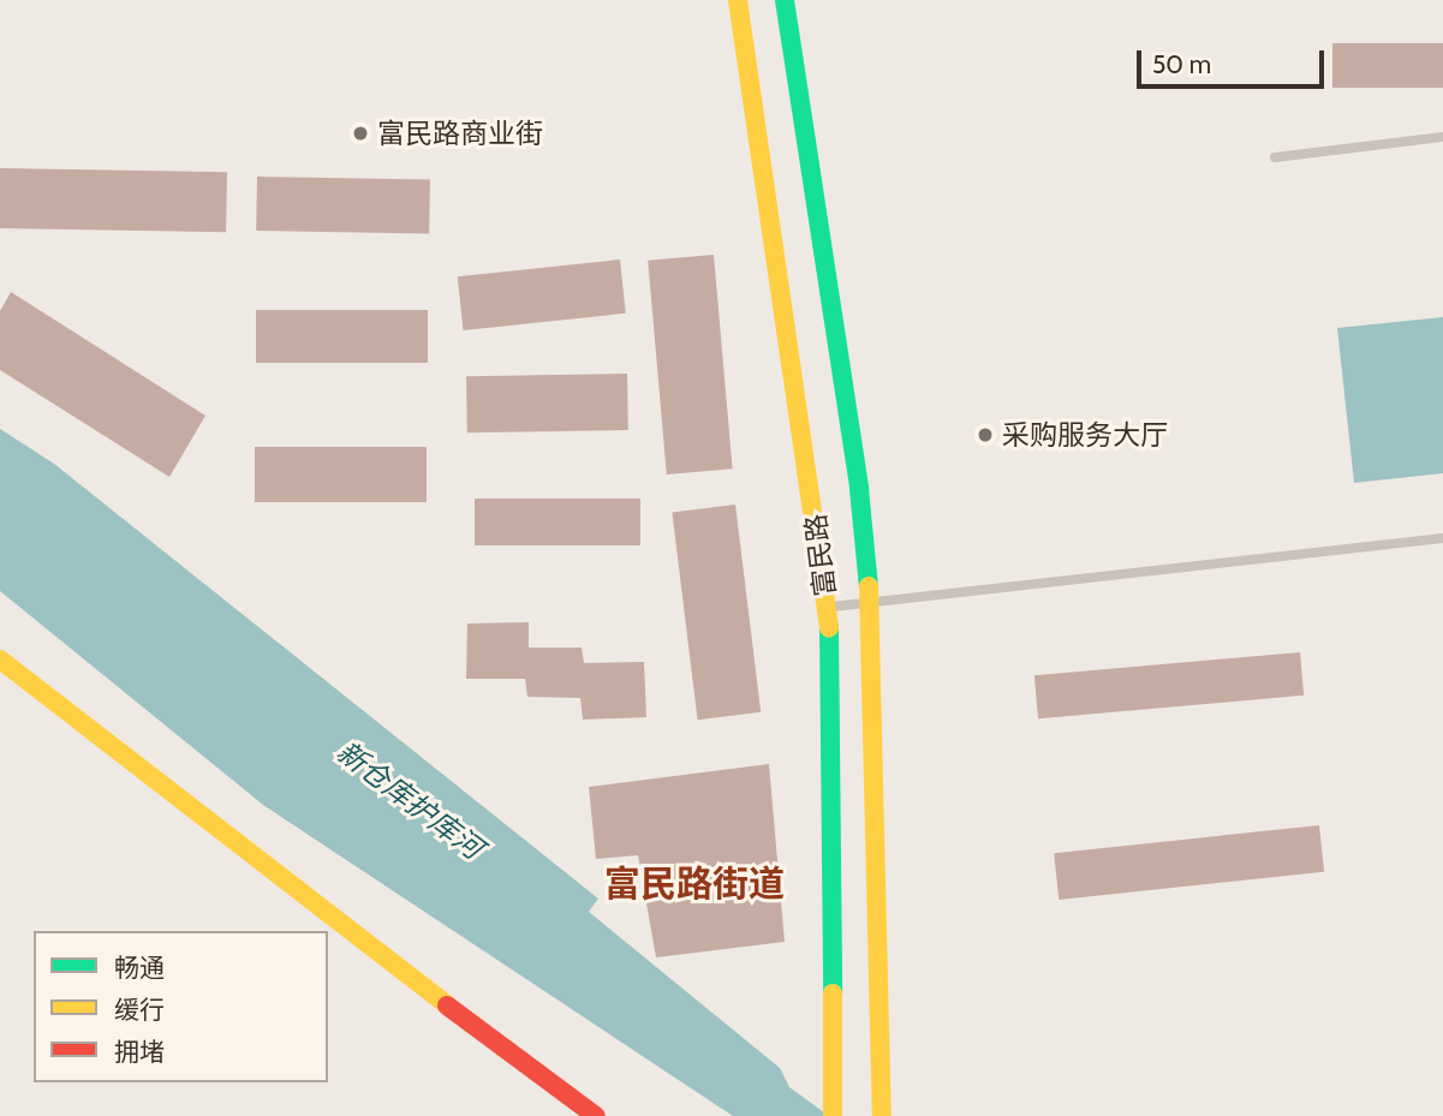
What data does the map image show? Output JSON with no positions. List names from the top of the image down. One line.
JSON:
{"streets":{"main road":["富民路"]},"districts":["富民路街道"],"water":["新仓库护库河"],"places":["富民路商业街","采购服务大厅"],"legend":["畅通","缓行","拥堵"],"scale_bar":"50 m"}
